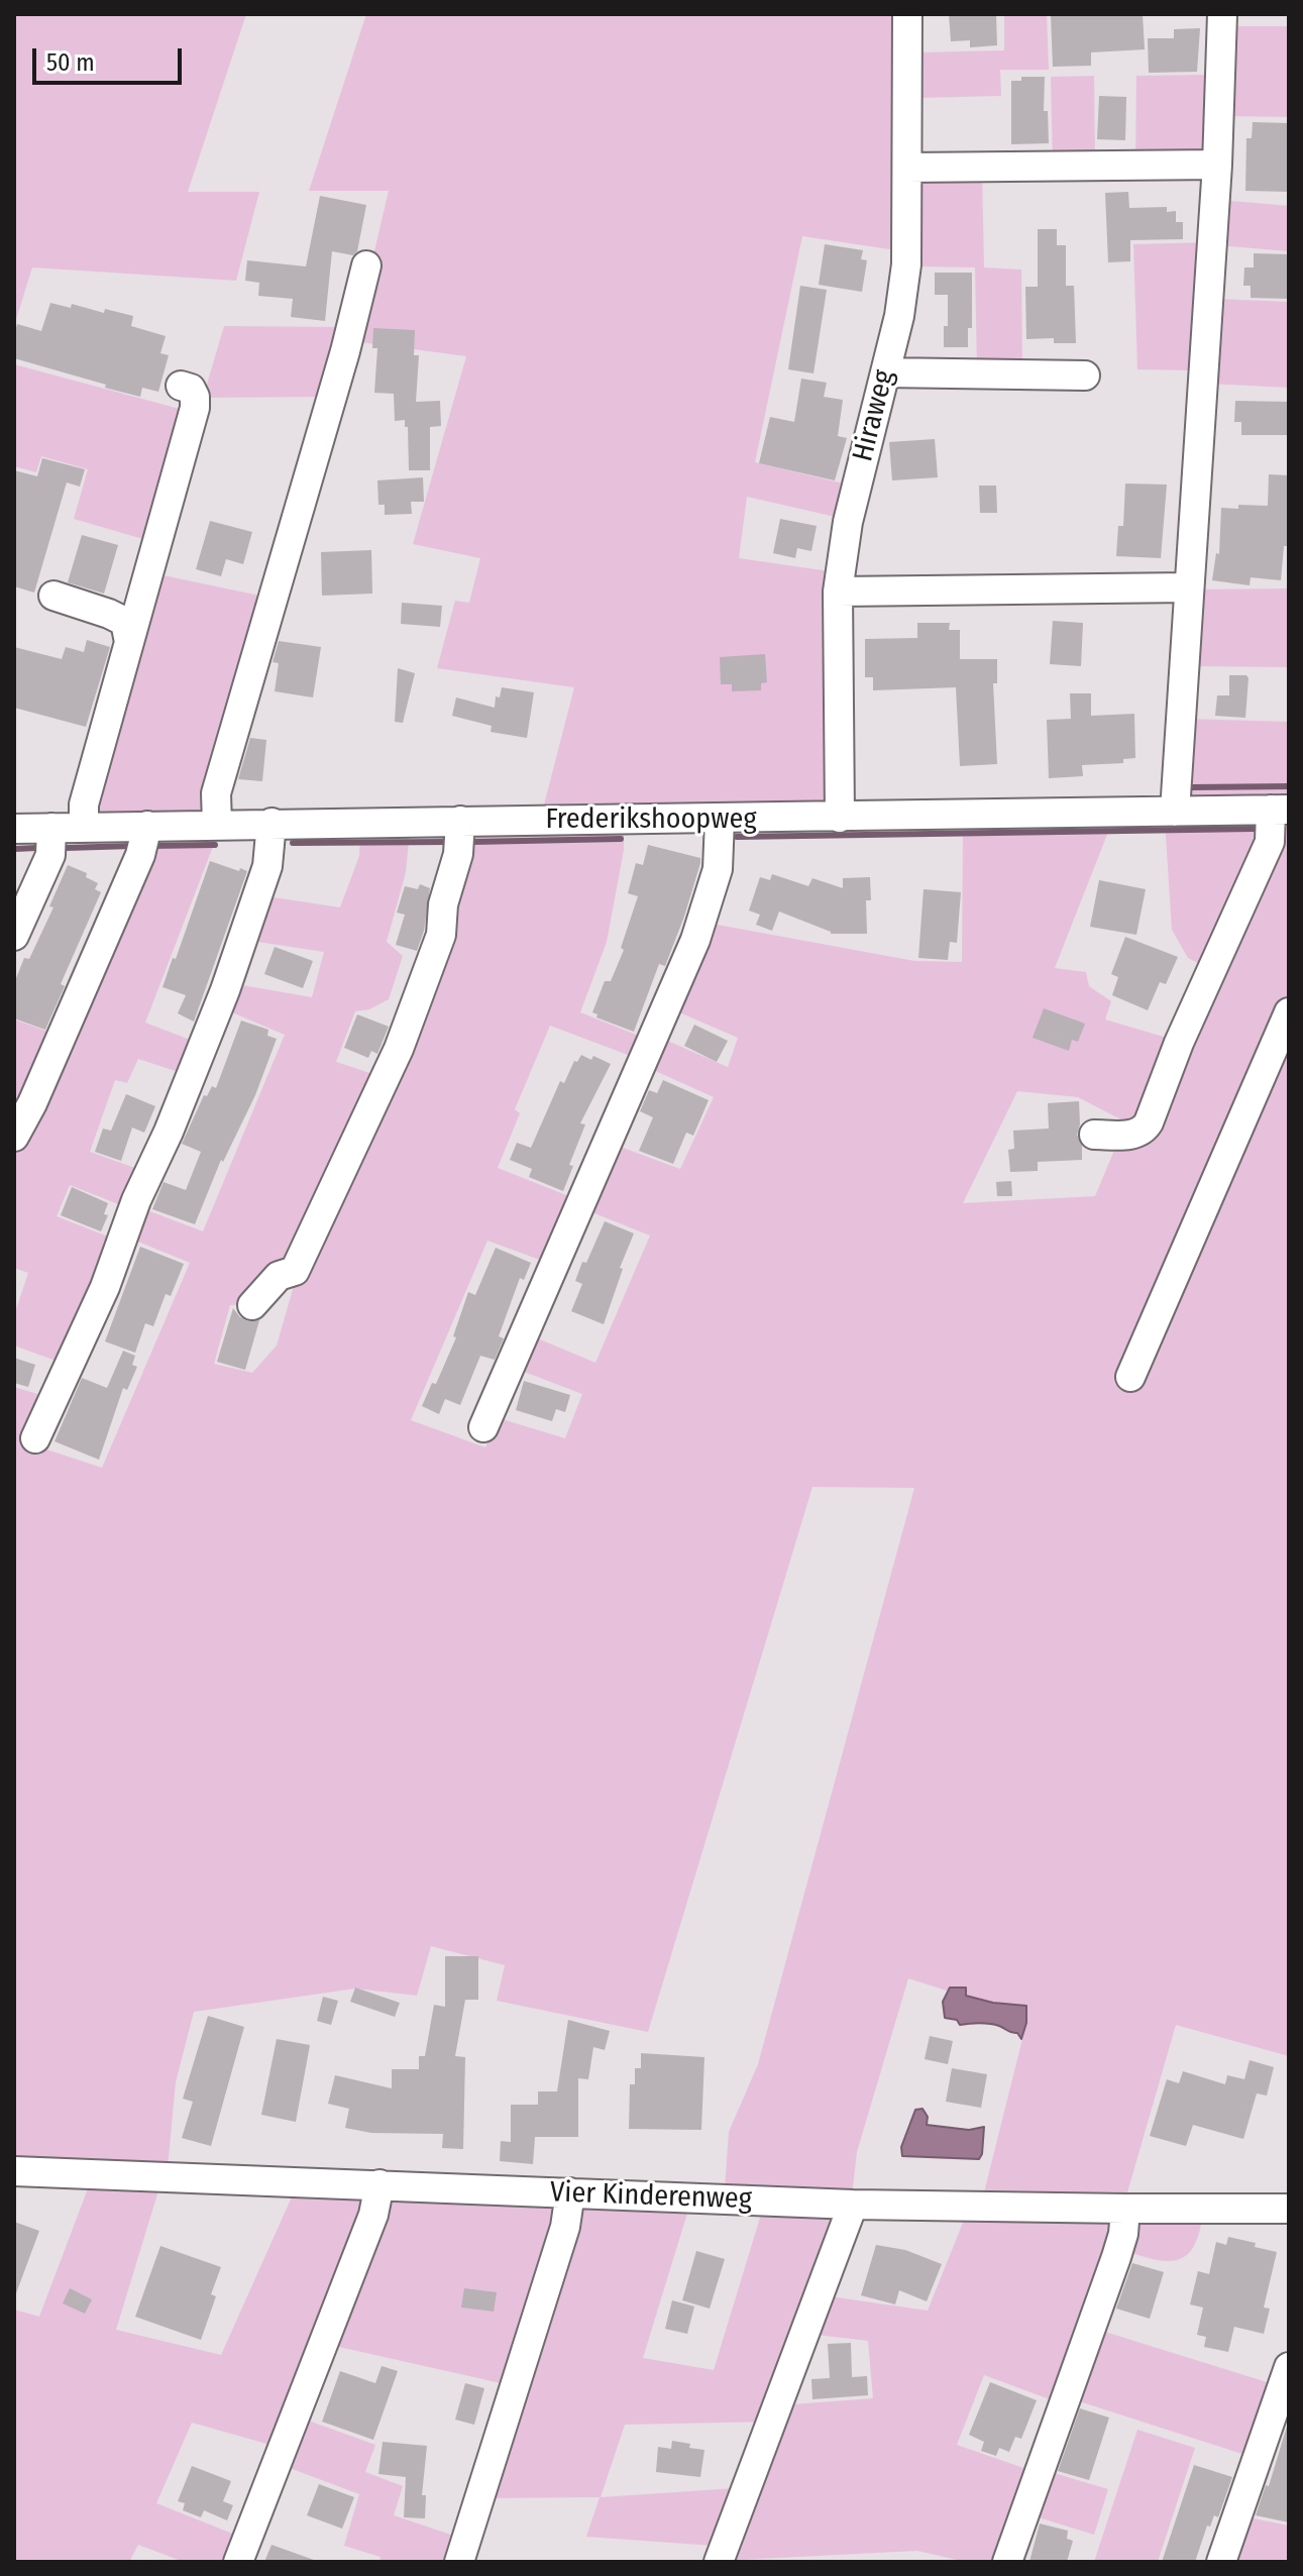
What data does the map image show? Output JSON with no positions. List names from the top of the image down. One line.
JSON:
{"streets":{"street":["Hiraweg","Frederikshoopweg","Vier Kinderenweg"]},"crossings":[["Hiraweg","Frederikshoopweg"]],"scale_bar":"50 m"}
